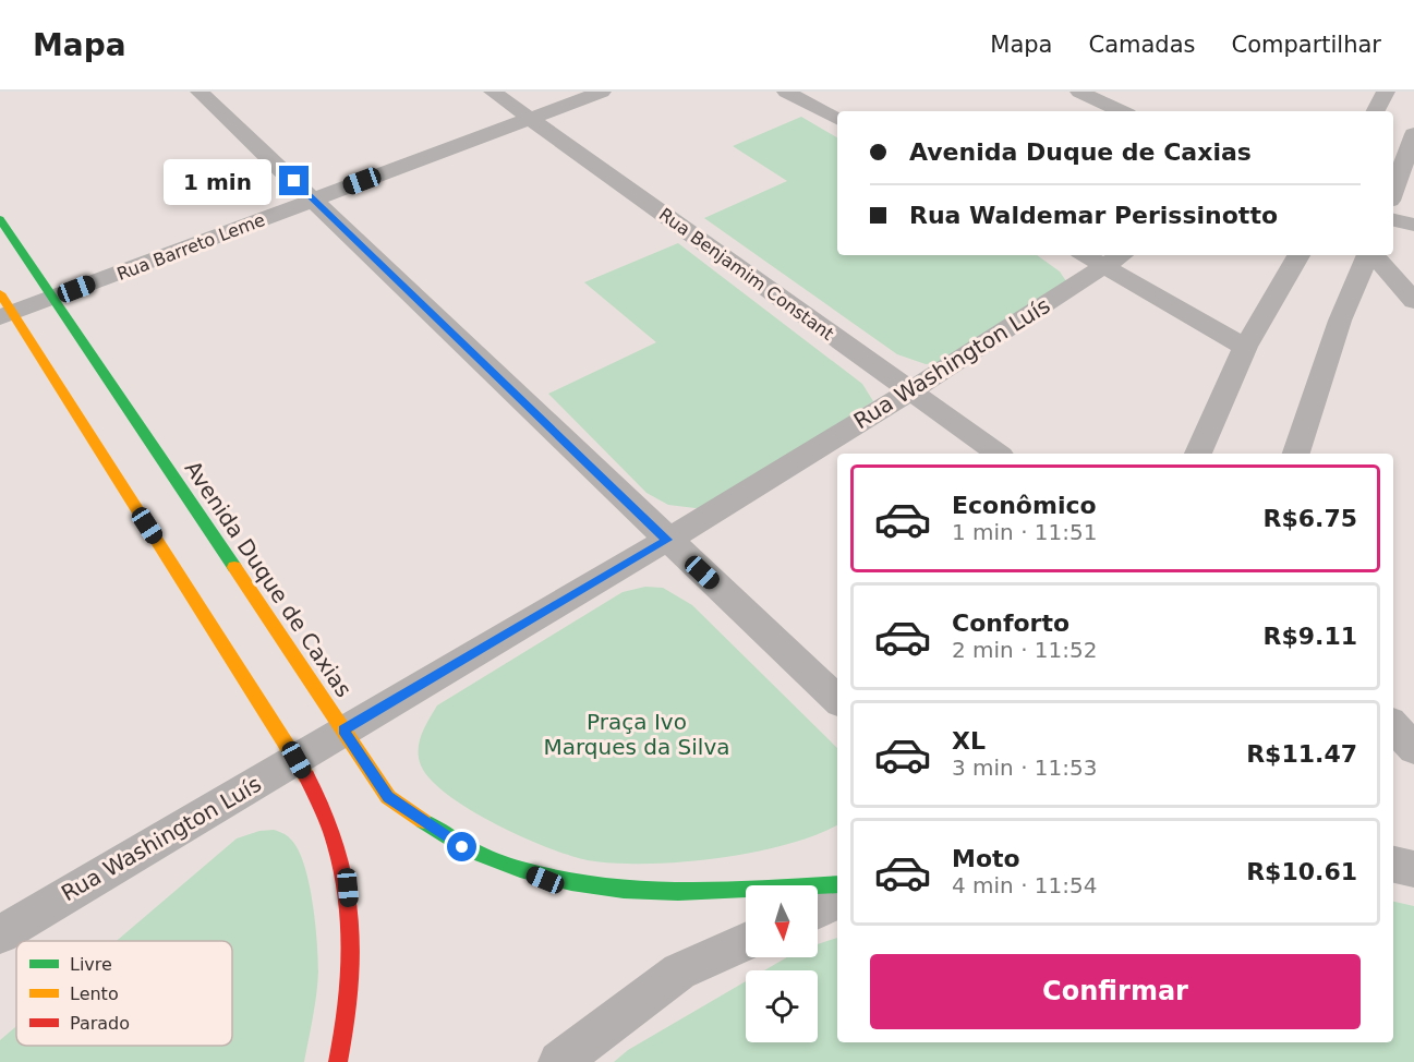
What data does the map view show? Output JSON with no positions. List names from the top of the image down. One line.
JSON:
{"streets":{"street":["Rua Barreto Leme","Rua Benjamim Constant","Rua Washington Luís","Avenida Duque de Caxias"]},"crossings":[["Rua Barreto Leme","Rua Benjamim Constant"],["Rua Barreto Leme","Avenida Duque de Caxias"],["Rua Benjamim Constant","Rua Washington Luís"],["Rua Washington Luís","Avenida Duque de Caxias"]],"parks":["Praça Ivo Marques da Silva"],"legend":["Livre","Lento","Parado"],"north":"bottom","page":{"header":"Mapa","nav":["Mapa","Camadas","Compartilhar"],"banner":["Avenida Duque de Caxias","Rua Waldemar Perissinotto"],"bubble":"1 min","list":[{"name":"Econômico","note":"1 min · 11:51","value":"R$6.75"},{"name":"Conforto","note":"2 min · 11:52","value":"R$9.11"},{"name":"XL","note":"3 min · 11:53","value":"R$11.47"},{"name":"Moto","note":"4 min · 11:54","value":"R$10.61"}],"buttons":"Confirmar"}}
